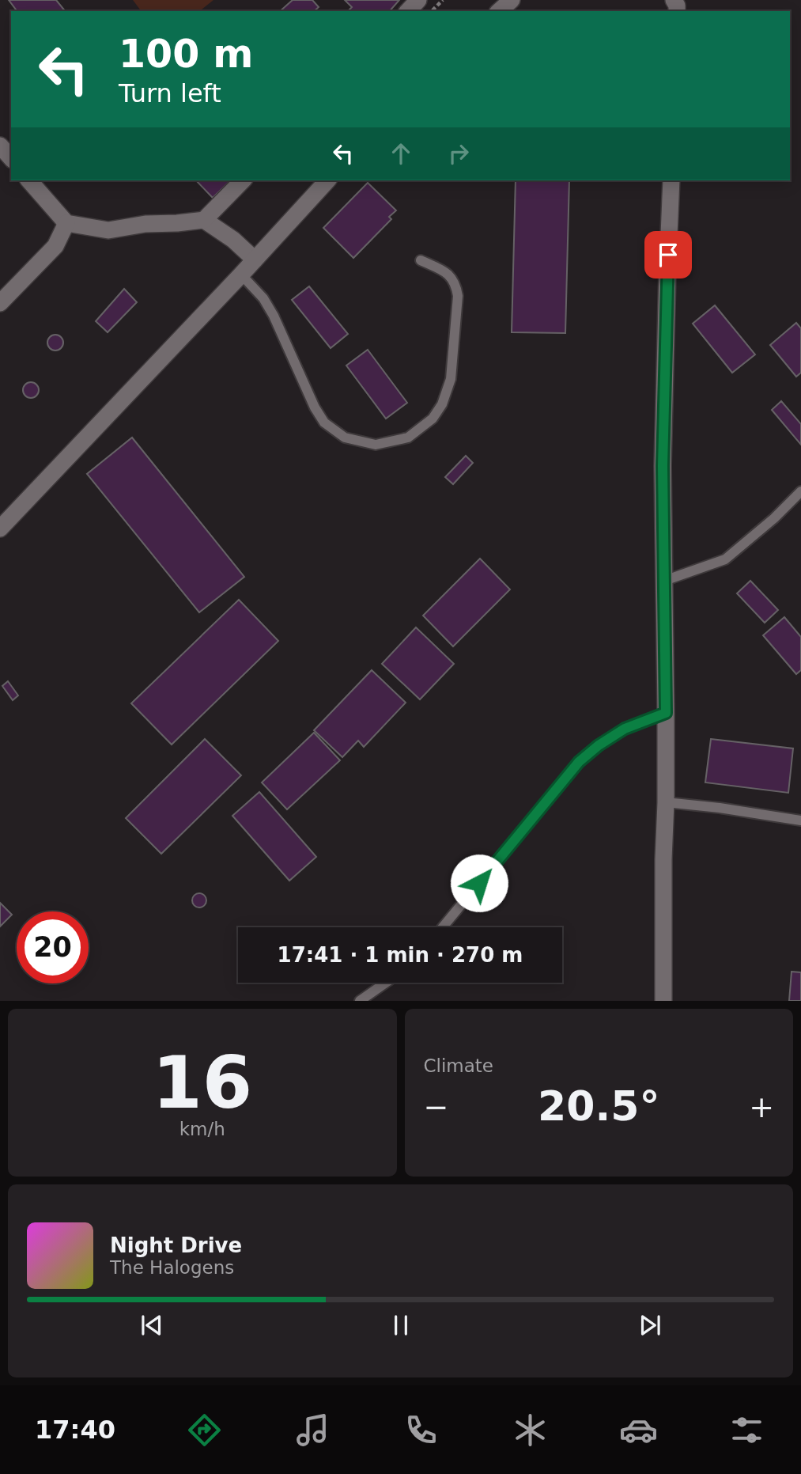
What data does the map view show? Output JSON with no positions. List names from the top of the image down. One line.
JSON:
{"page":{"turn":["100 m","Turn left"],"limit":"20","trip":"17:41 · 1 min · 270 m","tile":[["16","km/h"],"Climate"],"heat":["−","20.5°","+"],"song":["Night Drive","The Halogens"],"tabs":"17:40"}}
